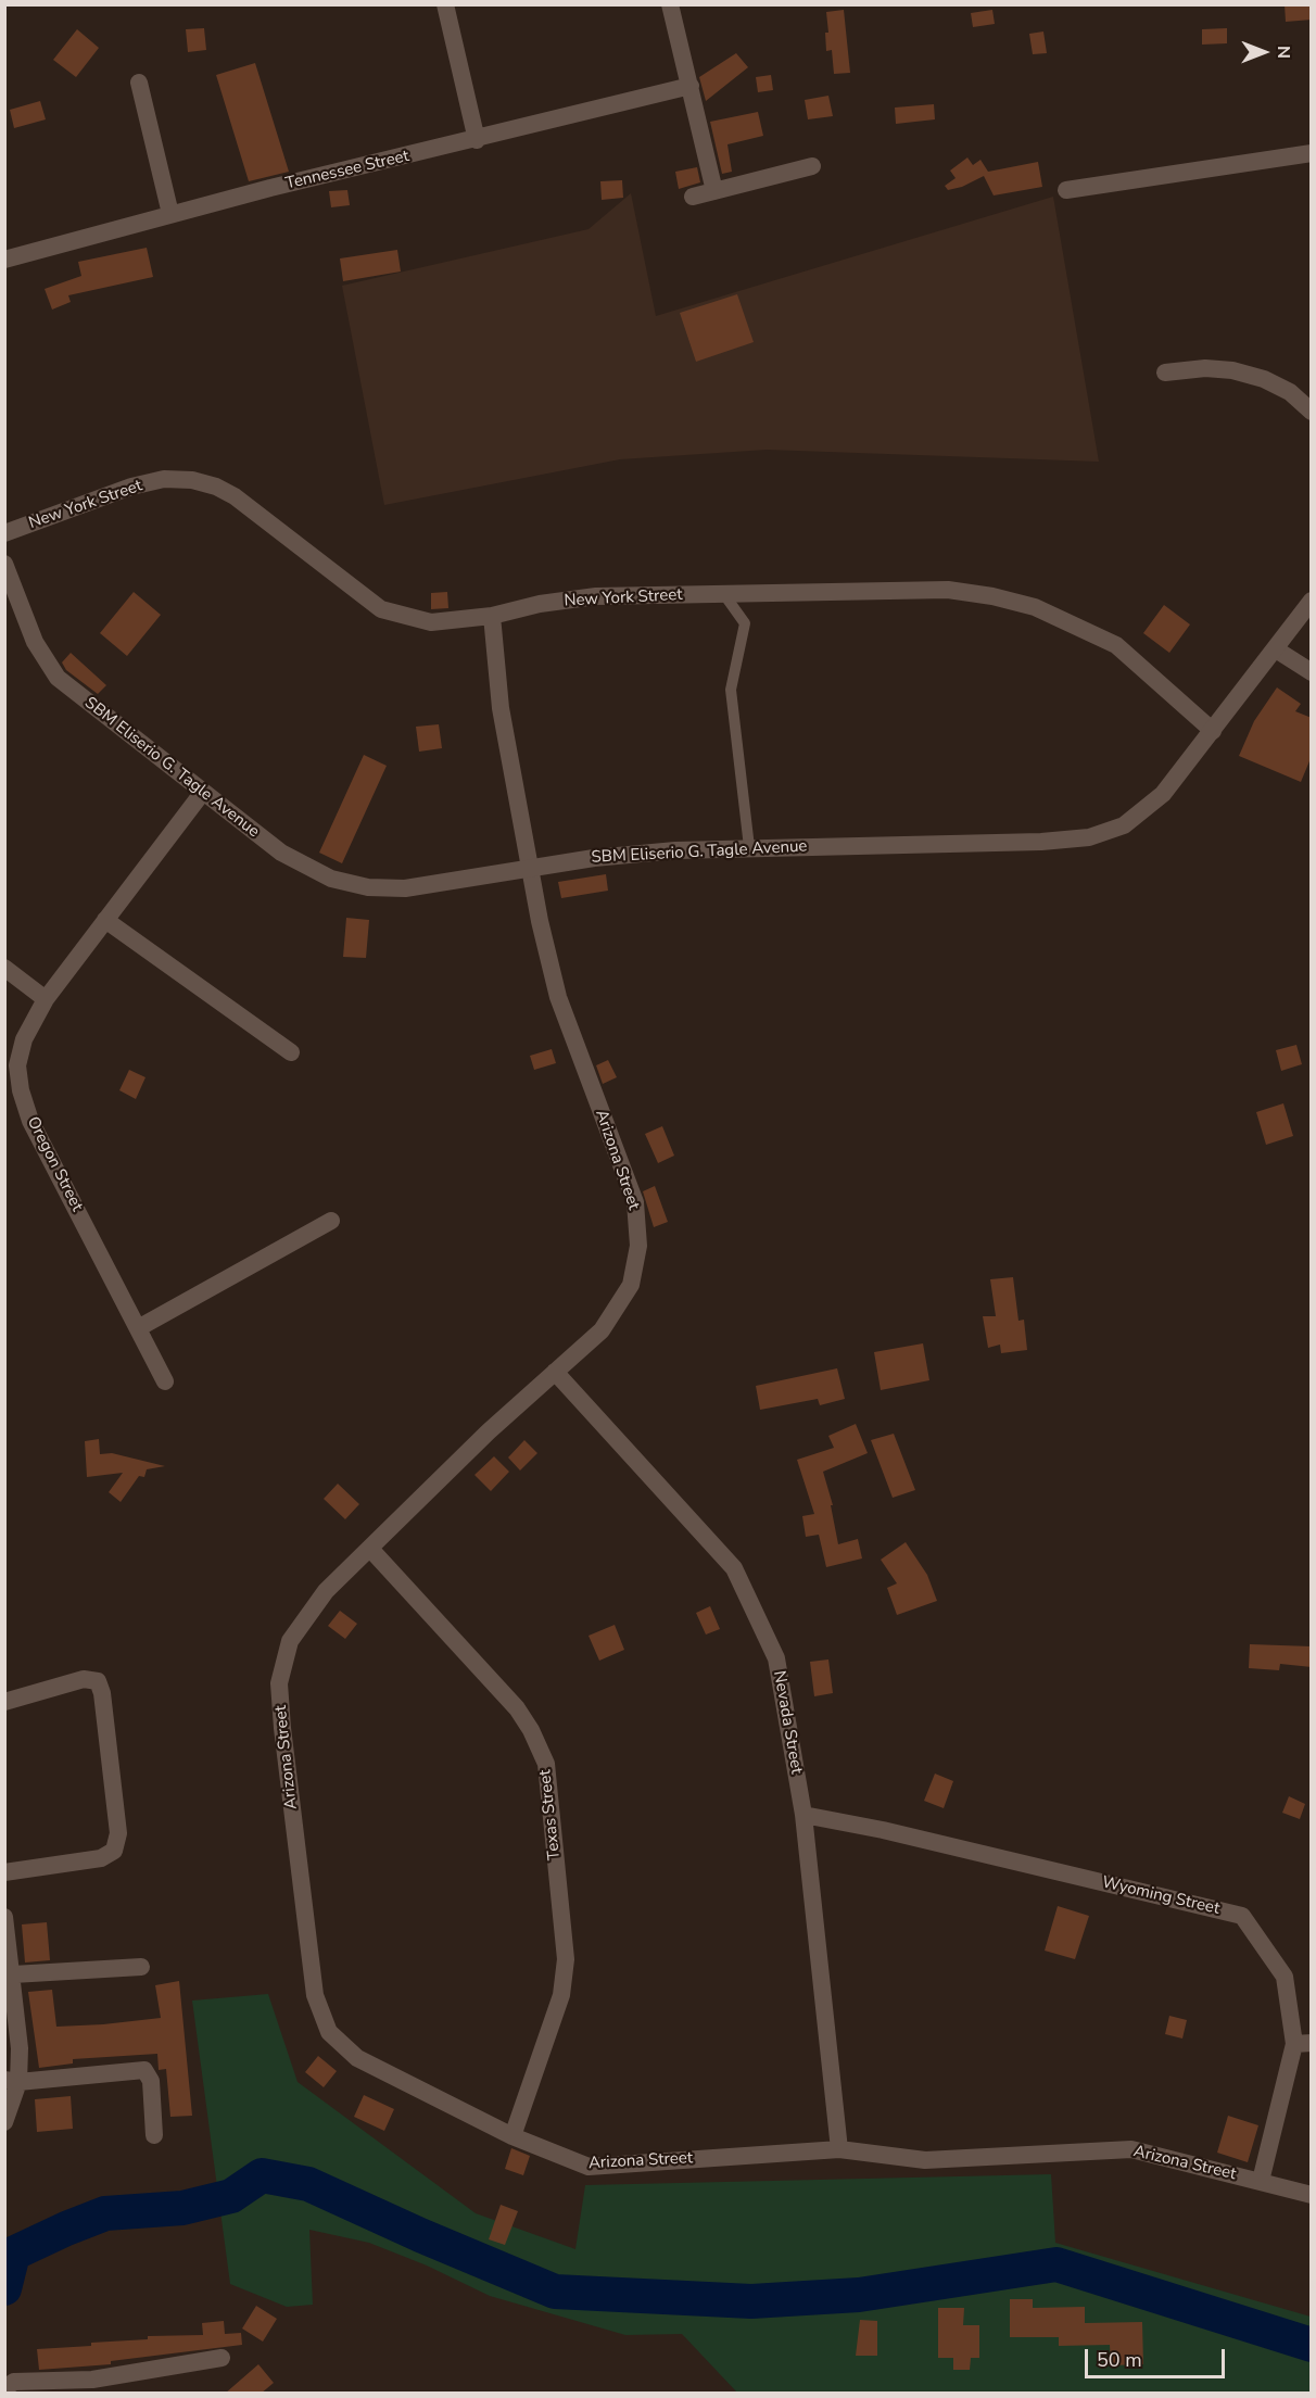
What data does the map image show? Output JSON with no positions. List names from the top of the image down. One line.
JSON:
{"streets":{"street":["Tennessee Street","New York Street","SBM Eliserio G. Tagle Avenue","Arizona Street","Oregon Street","Nevada Street","Texas Street","Wyoming Street"]},"crossings":[["New York Street","SBM Eliserio G. Tagle Avenue"],["New York Street","Arizona Street"],["SBM Eliserio G. Tagle Avenue","Arizona Street"],["SBM Eliserio G. Tagle Avenue","Oregon Street"],["Arizona Street","Nevada Street"],["Arizona Street","Texas Street"],["Arizona Street","Wyoming Street"],["Nevada Street","Wyoming Street"]],"scale_bar":"50 m","north":"right"}
